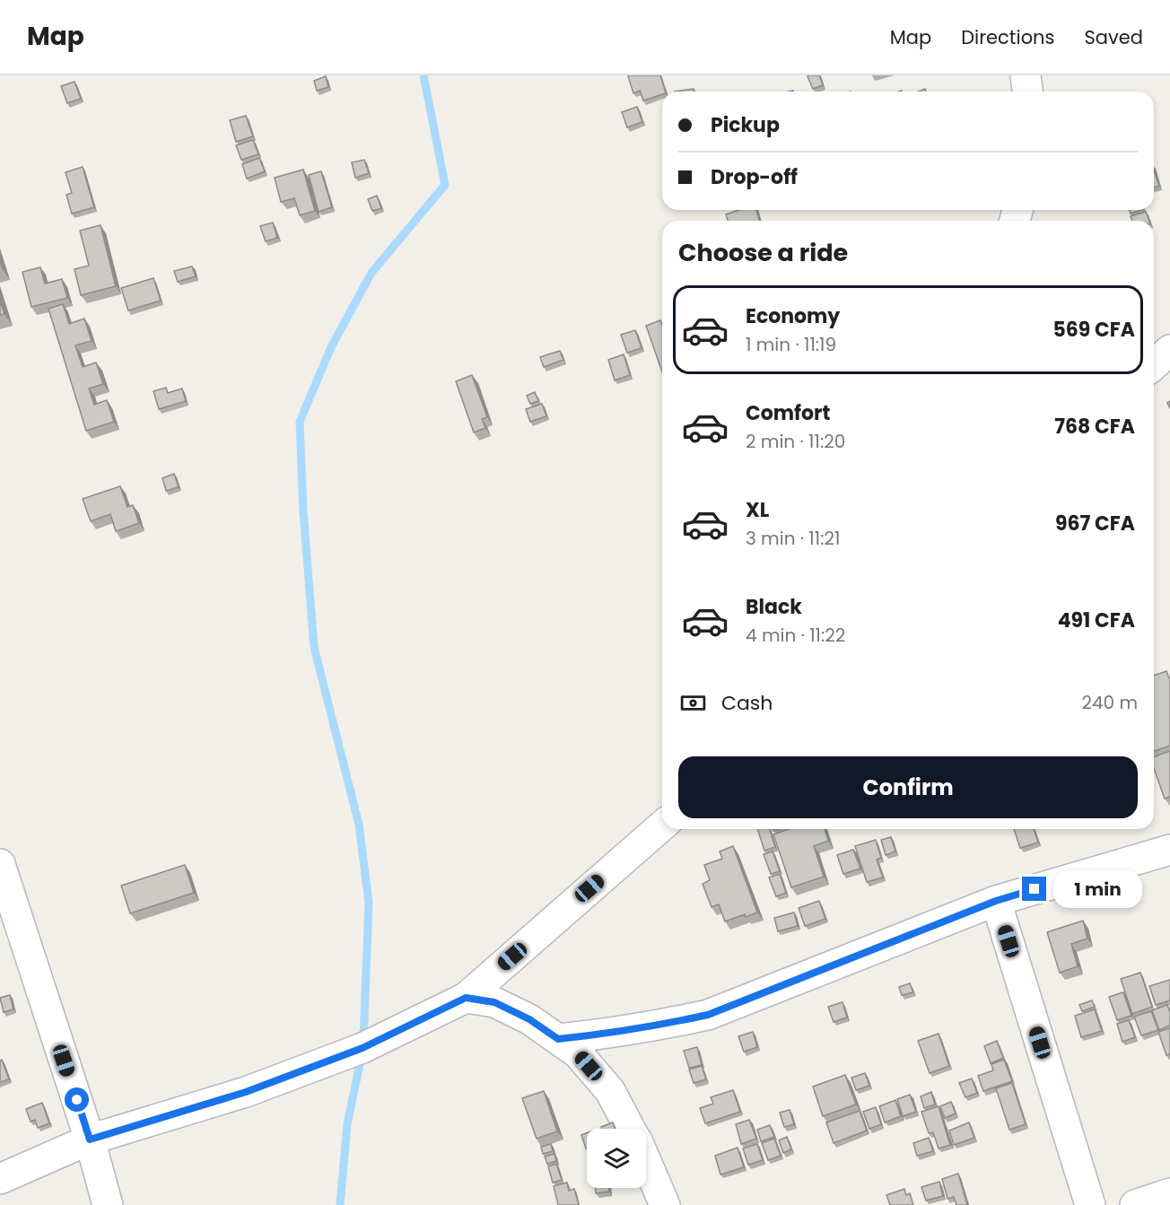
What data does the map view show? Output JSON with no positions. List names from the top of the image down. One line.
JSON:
{"page":{"header":"Map","nav":["Map","Directions","Saved"],"banner":["Pickup","Drop-off"],"heading":"Choose a ride","list":[{"name":"Economy","note":"1 min · 11:19","value":"569 CFA"},{"name":"Comfort","note":"2 min · 11:20","value":"768 CFA"},{"name":"XL","note":"3 min · 11:21","value":"967 CFA"},{"name":"Black","note":"4 min · 11:22","value":"491 CFA"}],"pay":["Cash","240 m"],"buttons":"Confirm","bubble":"1 min"}}
